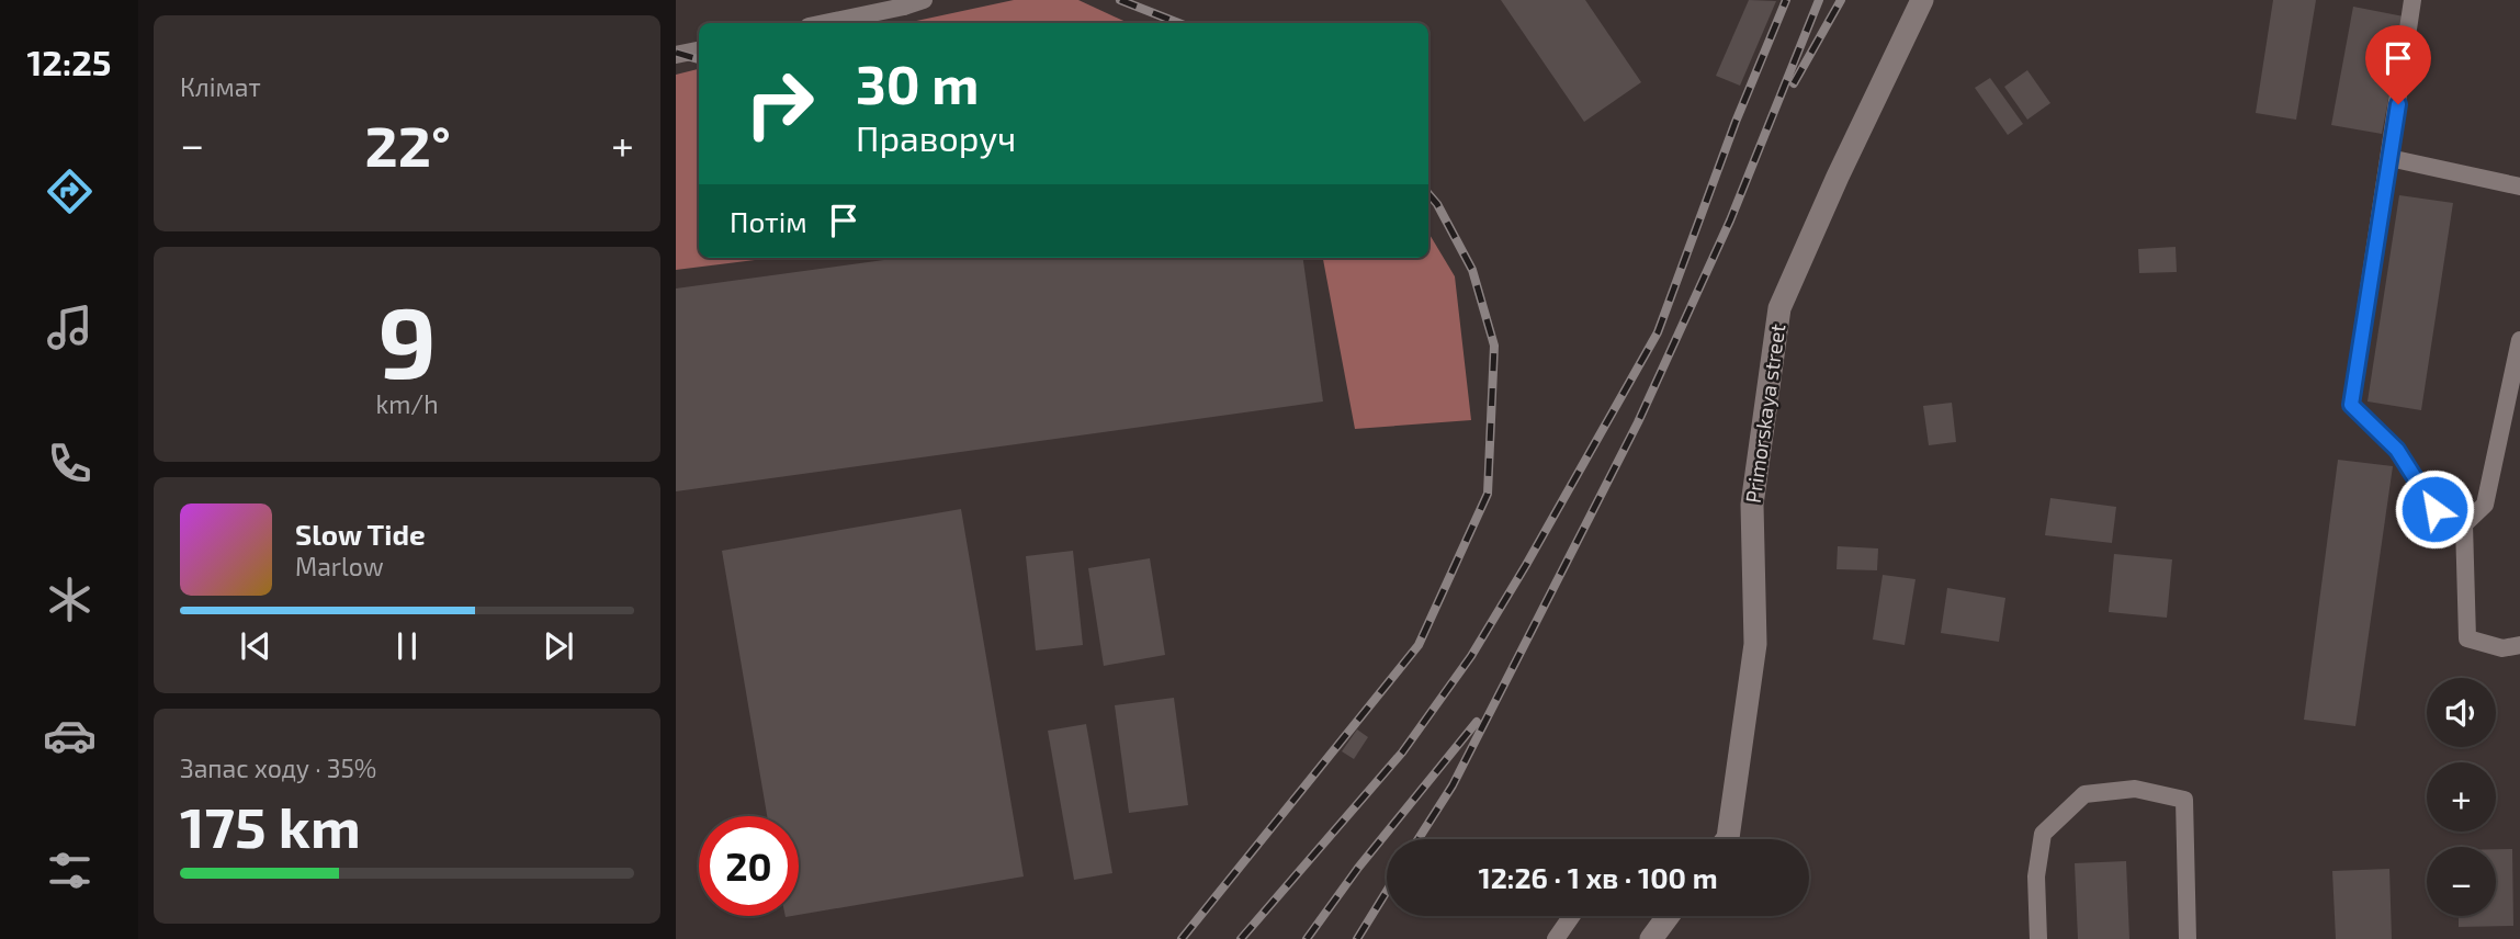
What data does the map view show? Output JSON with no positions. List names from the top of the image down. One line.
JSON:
{"streets":{"street":["Primorskaya street"]},"page":{"tabs":"12:25","tile":["Клімат",["9","km/h"],["Запас ходу · 35%","175 km"]],"turn":["30 m","Праворуч"],"heat":["−","22°","+"],"then":"Потім","song":["Slow Tide","Marlow"],"map_buttons":["+","−"],"limit":"20","trip":"12:26 · 1 хв · 100 m"}}
